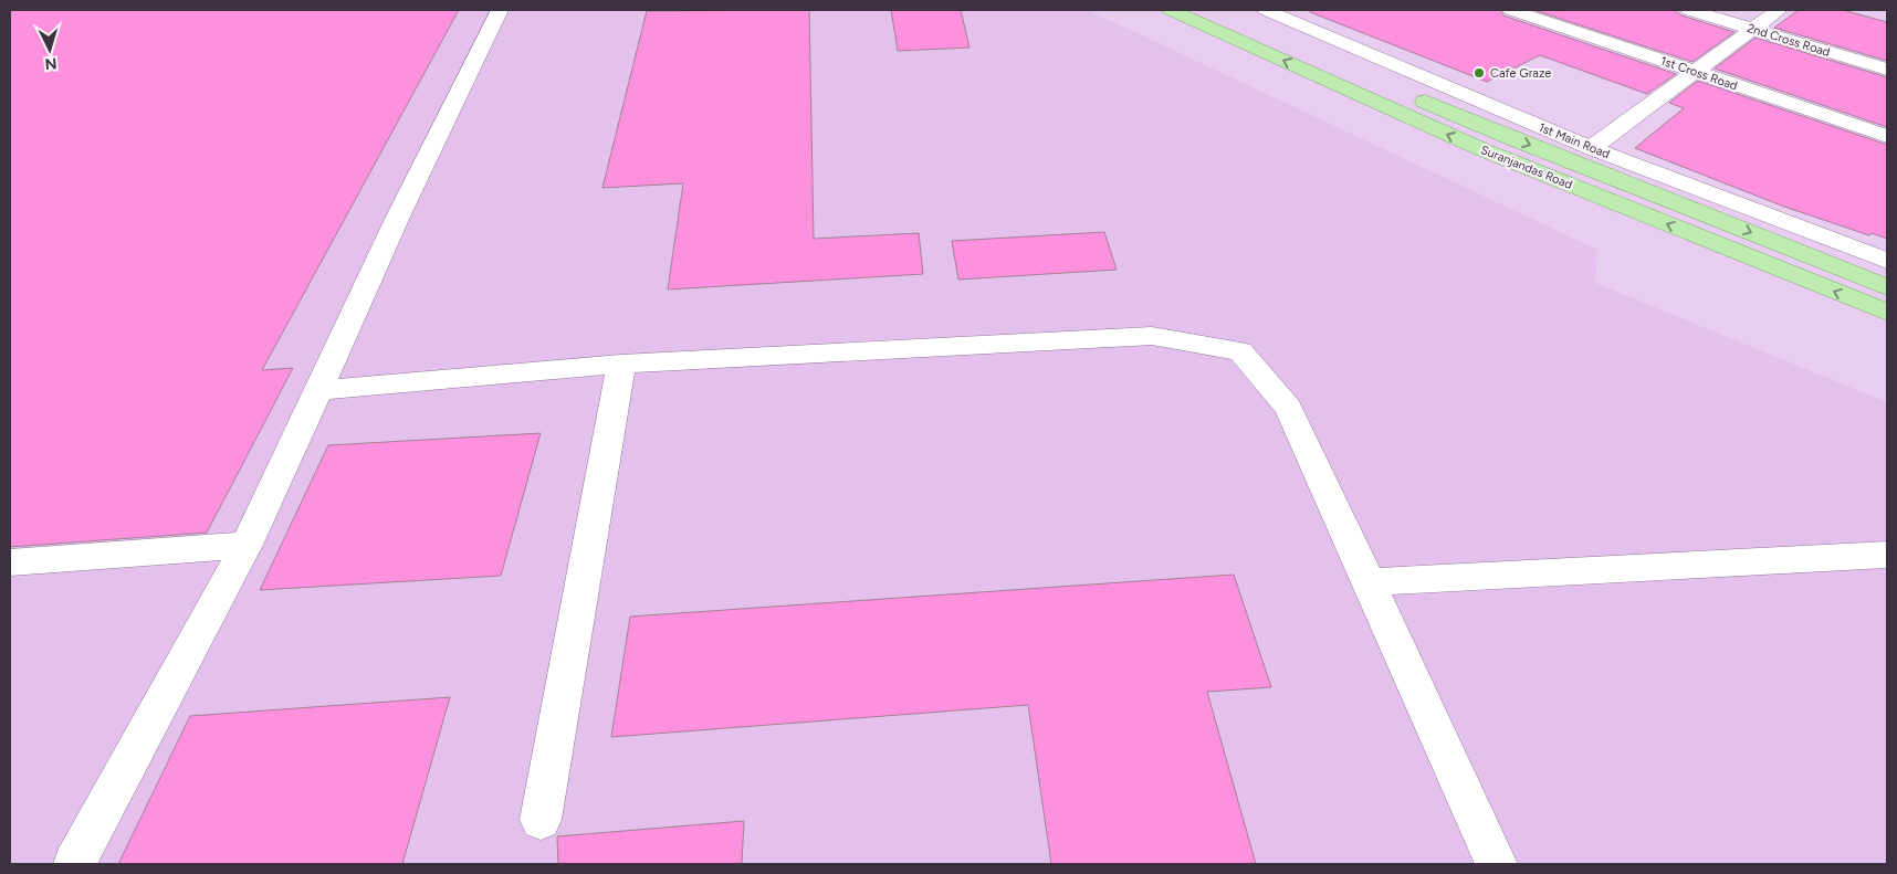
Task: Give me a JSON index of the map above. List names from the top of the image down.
{
  "streets": {
    "main road": ["Suranjandas Road"],
    "street": ["2nd Cross Road", "1st Cross Road", "1st Main Road"]
  },
  "places": ["Cafe Graze"],
  "north": "bottom"
}
